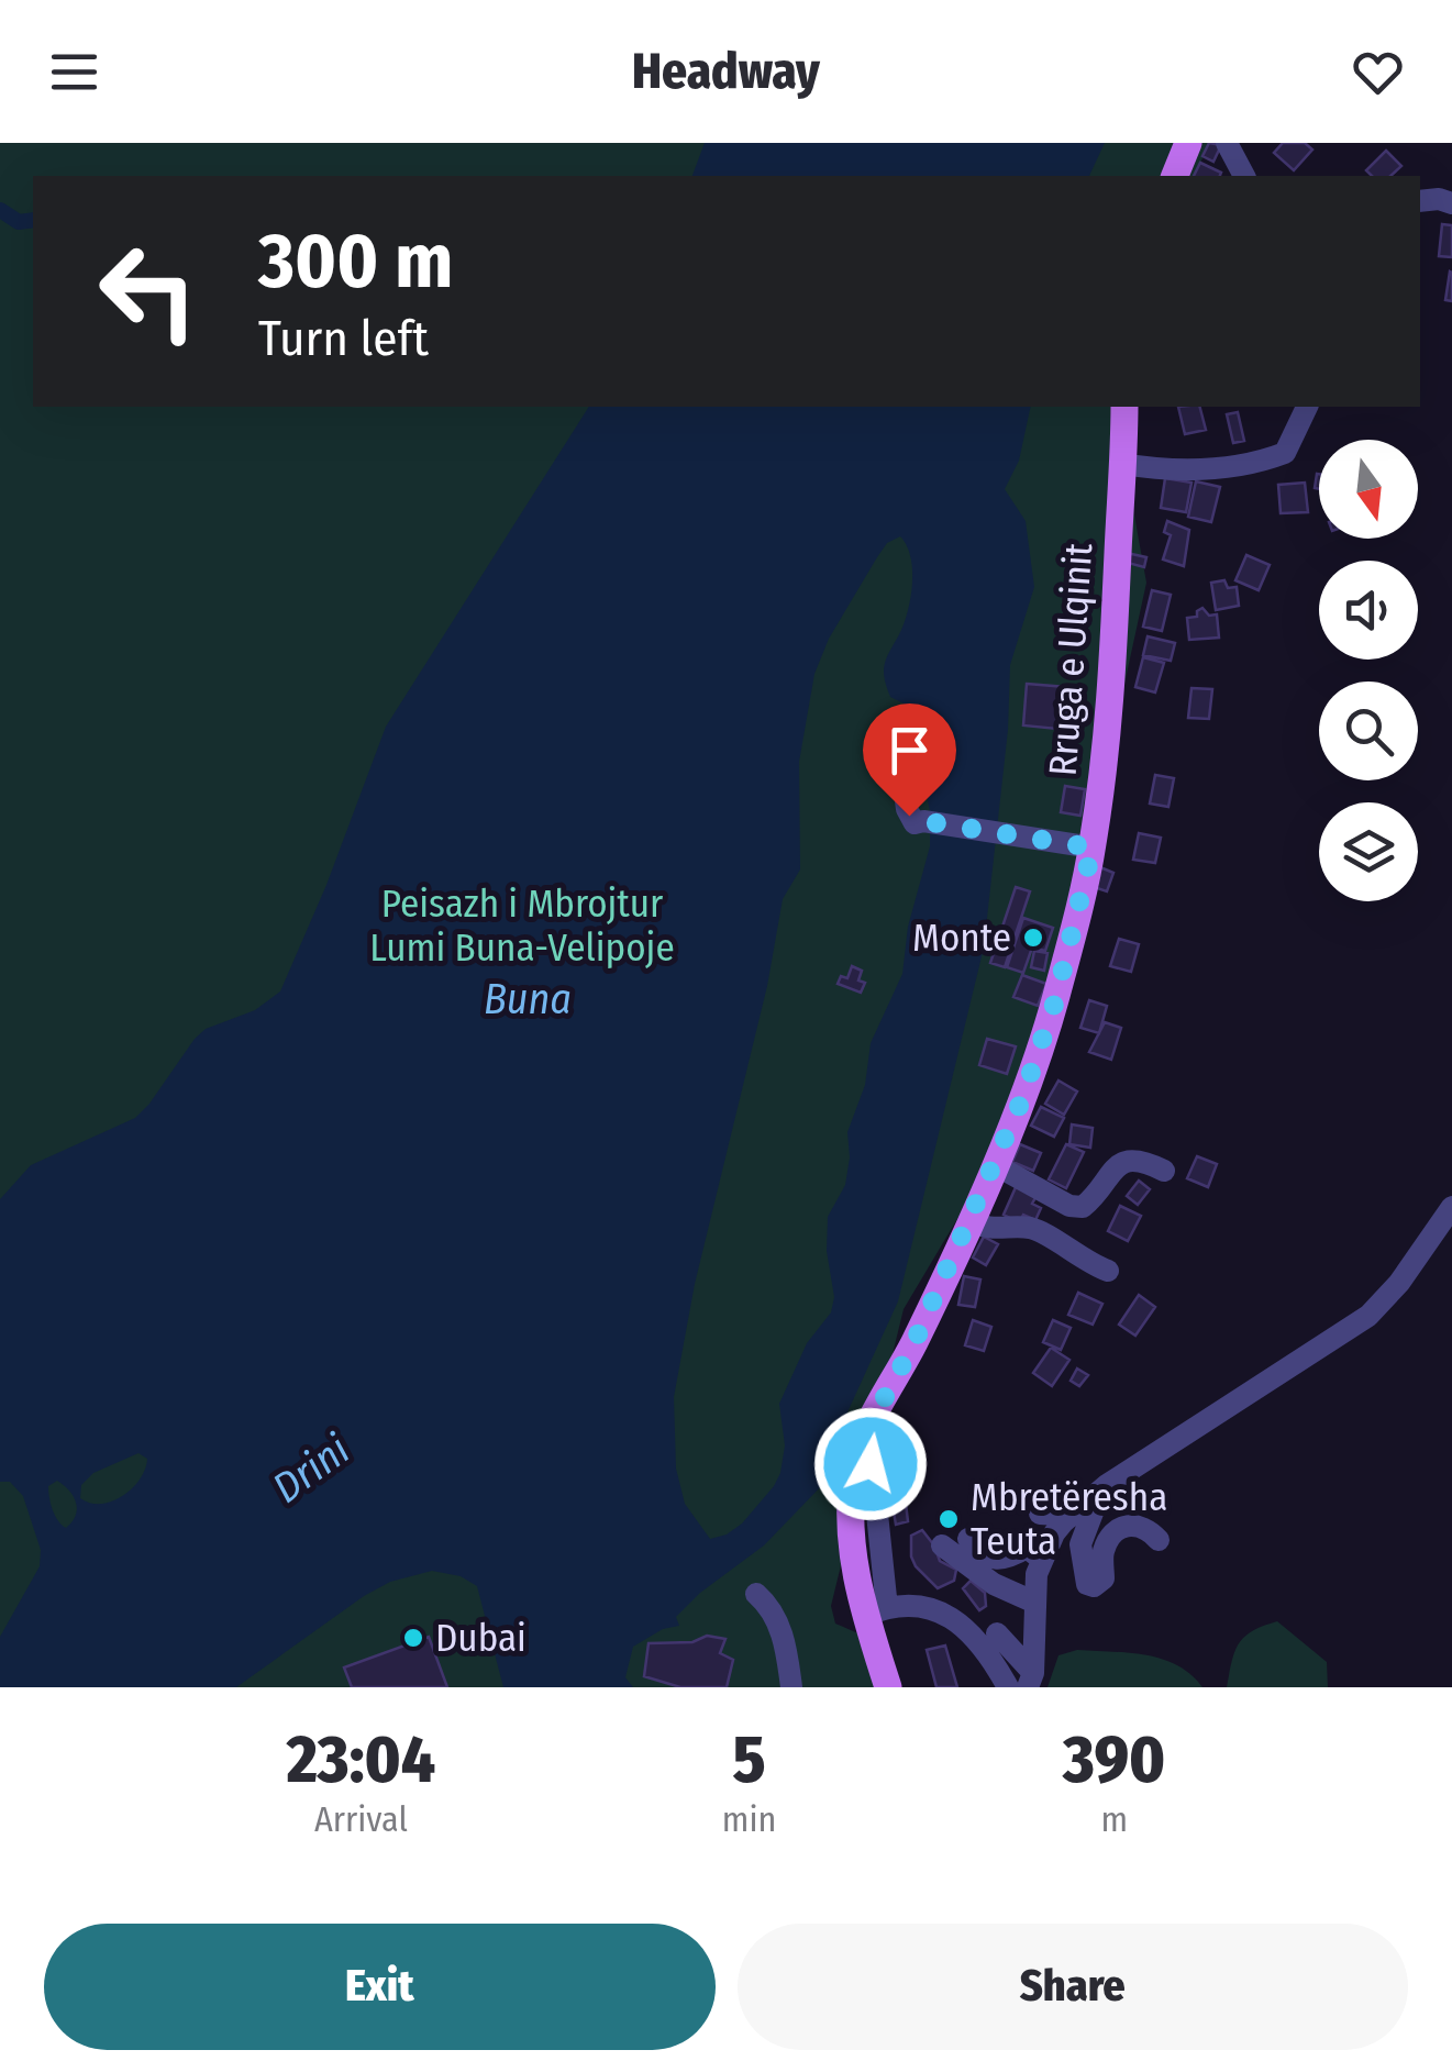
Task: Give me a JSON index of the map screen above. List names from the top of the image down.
{
  "streets": {
    "main road": ["Rruga e Ulqinit"]
  },
  "water": ["Buna", "Drini"],
  "parks": ["Peisazh i Mbrojtur Lumi Buna-Velipoje"],
  "places": ["Monte", "Mbretëresha Teuta", "Dubai"],
  "north": "bottom",
  "page": {
    "header": "Headway",
    "turn": ["300 m", "Turn left"],
    "eta": [
      "23:04",
      "Arrival",
      "5",
      "min",
      "390",
      "m"
    ],
    "buttons": ["Exit", "Share"]
  }
}
